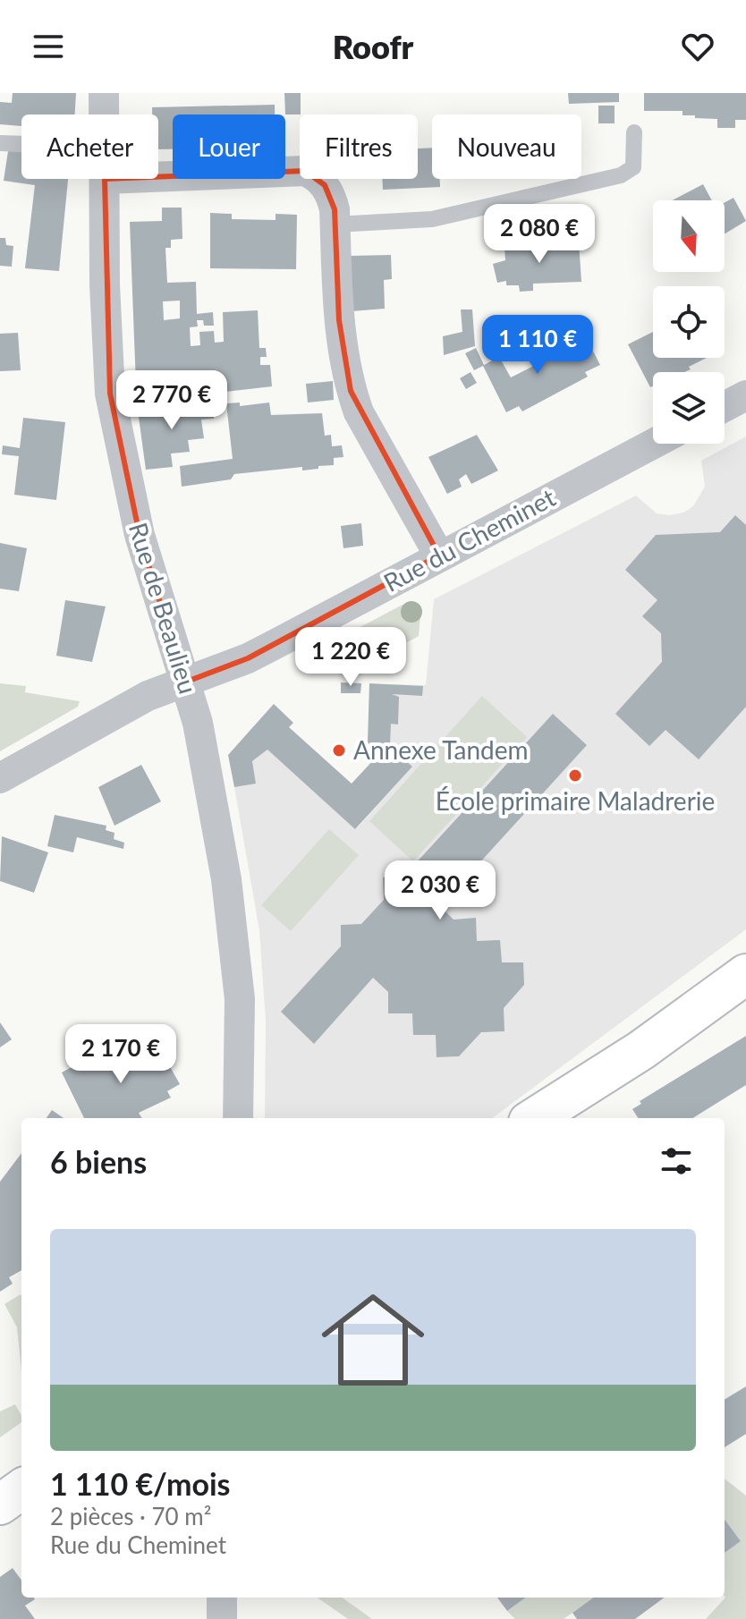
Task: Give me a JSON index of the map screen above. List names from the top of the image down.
{
  "streets": {
    "street": ["Rue du Cheminet", "Rue de Beaulieu"]
  },
  "crossings": [
    ["Rue du Cheminet", "Rue de Beaulieu"]
  ],
  "places": ["Annexe Tandem", "École primaire Maladrerie"],
  "north": "bottom",
  "page": {
    "header": "Roofr",
    "chip": [
      "Acheter",
      "Louer",
      "Filtres",
      "Nouveau"
    ],
    "price": [
      "2 080 €",
      "1 110 €",
      "2 770 €",
      "1 220 €",
      "2 030 €",
      "2 170 €"
    ],
    "heading": "6 biens",
    "list": [
      {
        "name": "1 110 €/mois",
        "note": "2 pièces · 70 m² · Rue du Cheminet"
      }
    ]
  }
}
